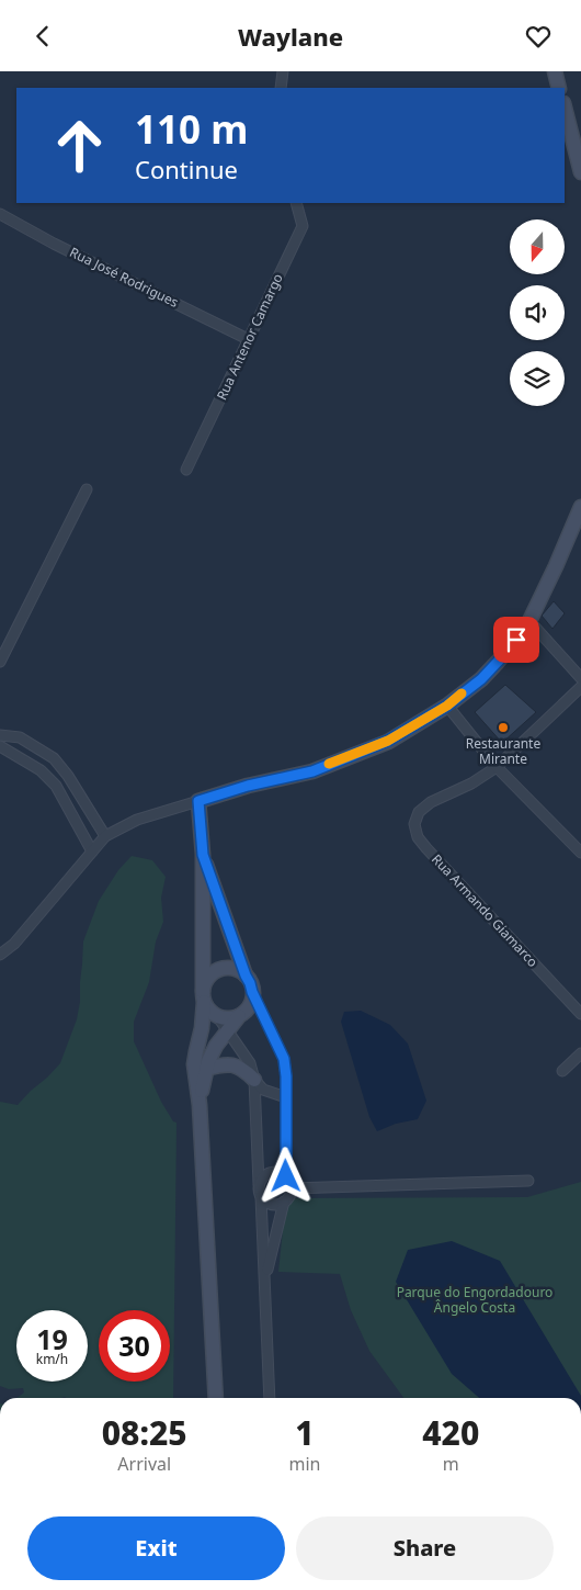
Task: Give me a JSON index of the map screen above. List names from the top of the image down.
{
  "streets": {
    "street": ["Rua José Rodrigues", "Rua Antenor Camargo", "Rua Armando Giamarco"]
  },
  "crossings": [
    ["Rua José Rodrigues", "Rua Antenor Camargo"]
  ],
  "parks": ["Parque do Engordadouro Ângelo Costa"],
  "places": ["Restaurante Mirante"],
  "north": "bottom",
  "page": {
    "header": "Waylane",
    "turn": ["110 m", "Continue"],
    "speed": "19 km/h",
    "limit": "30",
    "eta": [
      "08:25",
      "Arrival",
      "1",
      "min",
      "420",
      "m"
    ],
    "buttons": ["Exit", "Share"]
  }
}
